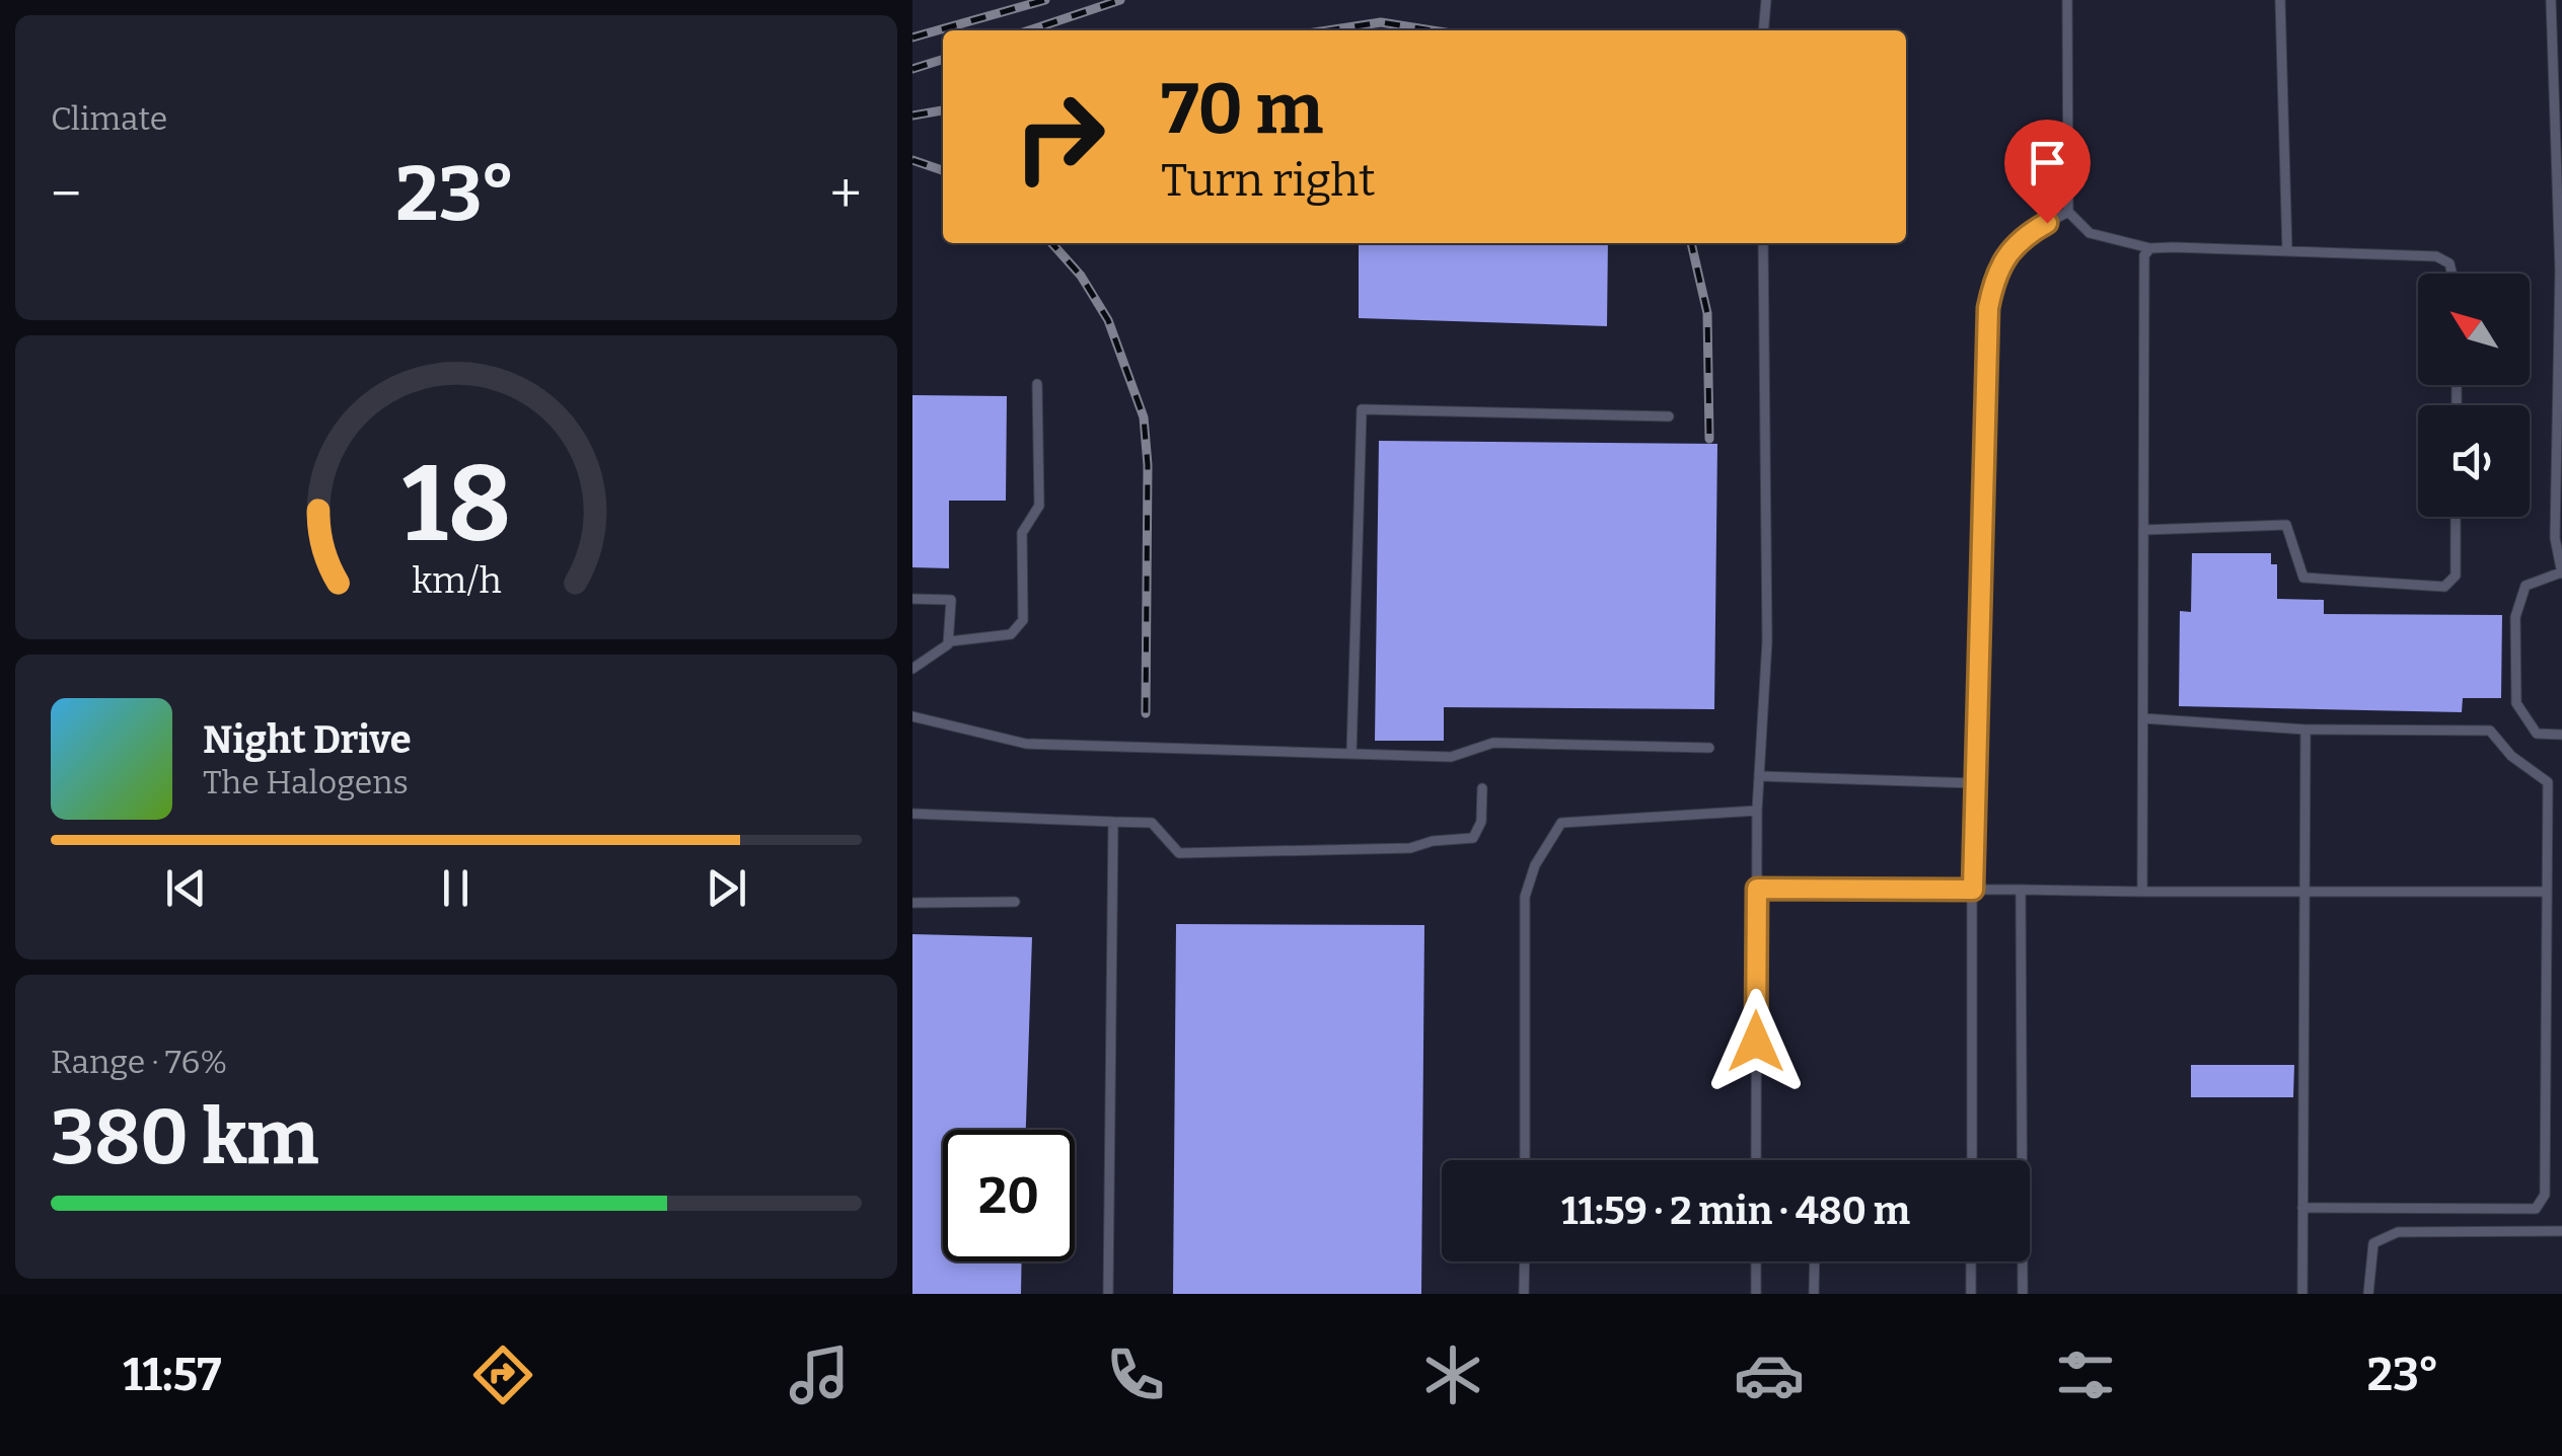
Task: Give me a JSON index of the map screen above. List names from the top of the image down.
{
  "north": "top left",
  "page": {
    "tile": [
      "Climate",
      ["Range · 76%", "380 km"]
    ],
    "turn": ["70 m", "Turn right"],
    "heat": ["−", "23°", "+"],
    "song": ["Night Drive", "The Halogens"],
    "limit": "20",
    "trip": "11:59 · 2 min · 480 m",
    "tabs": ["11:57", "23°"],
    "gauge": ["18", "km/h"]
  }
}
